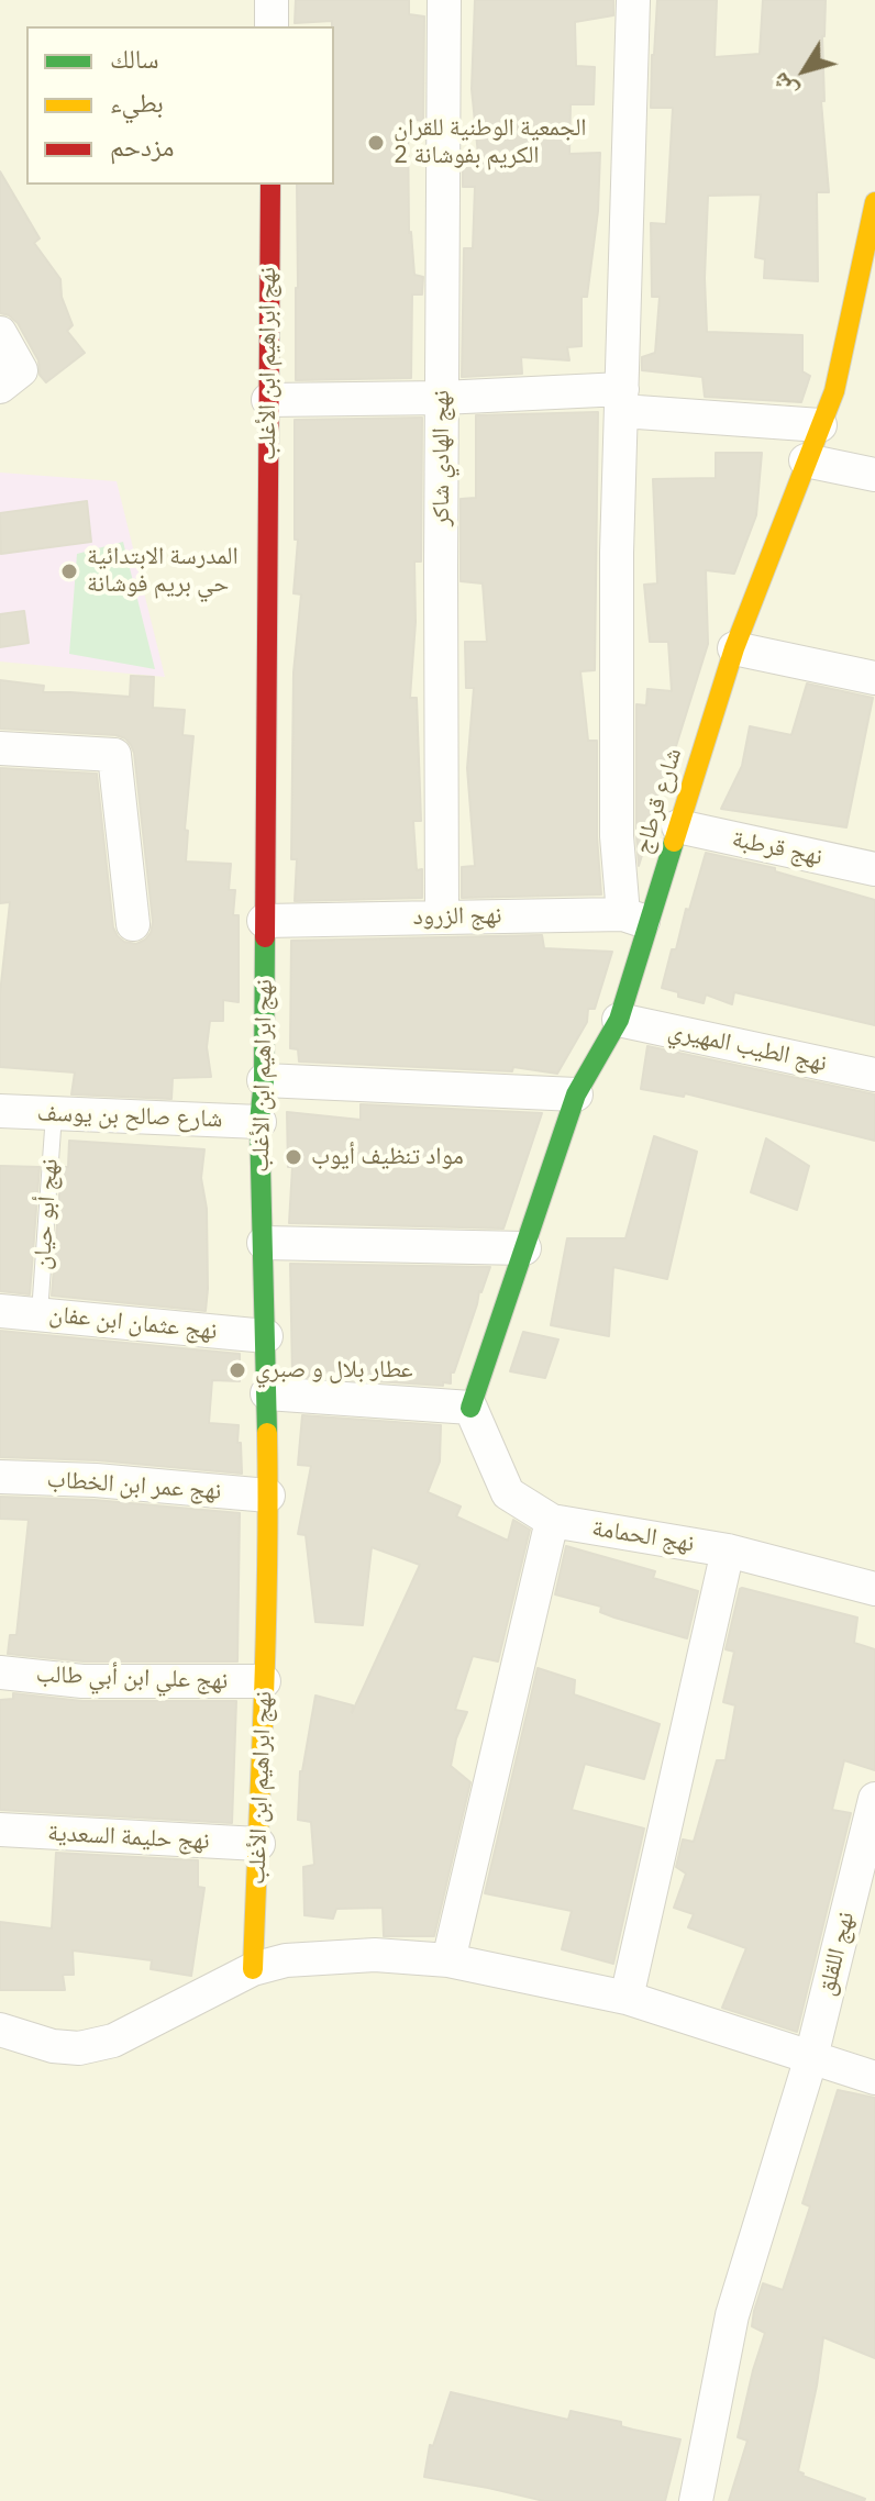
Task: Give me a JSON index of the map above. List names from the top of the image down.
{
  "streets": {
    "street": [
      "نهج ابراهيم ابن الأغلب",
      "نهج الهادي شاكر",
      "شارع قرطاج",
      "نهج قرطبة",
      "نهج الزرود",
      "نهج الطيب المهيري",
      "شارع صالح بن يوسف",
      "نهج عثمان ابن عفان",
      "نهج عمر ابن الخطاب",
      "نهج الحمامة",
      "نهج علي ابن أبي طالب",
      "نهج حليمة السعدية",
      "نهج اللقلق"
    ],
    "lane": ["نهج أبو حيان"]
  },
  "crossings": [
    ["نهج ابراهيم ابن الأغلب", "نهج الزرود"],
    ["نهج ابراهيم ابن الأغلب", "شارع صالح بن يوسف"],
    ["نهج ابراهيم ابن الأغلب", "نهج عثمان ابن عفان"],
    ["نهج ابراهيم ابن الأغلب", "نهج عمر ابن الخطاب"],
    ["نهج ابراهيم ابن الأغلب", "نهج علي ابن أبي طالب"],
    ["نهج ابراهيم ابن الأغلب", "نهج حليمة السعدية"],
    ["نهج الهادي شاكر", "نهج الزرود"],
    ["شارع قرطاج", "نهج قرطبة"],
    ["شارع قرطاج", "نهج الزرود"],
    ["شارع قرطاج", "نهج الطيب المهيري"],
    ["شارع قرطاج", "نهج الحمامة"],
    ["شارع صالح بن يوسف", "نهج أبو حيان"],
    ["نهج أبو حيان", "نهج عثمان ابن عفان"]
  ],
  "places": [
    "الجمعية الوطنية للقران الكريم بفوشانة 2",
    "المدرسة الابتدائية حي بريم فوشانة",
    "مواد تنظيف أيوب",
    "عطار بلال و صبري"
  ],
  "legend": ["سالك", "بطيء", "مزدحم"],
  "north": "bottom left"
}
